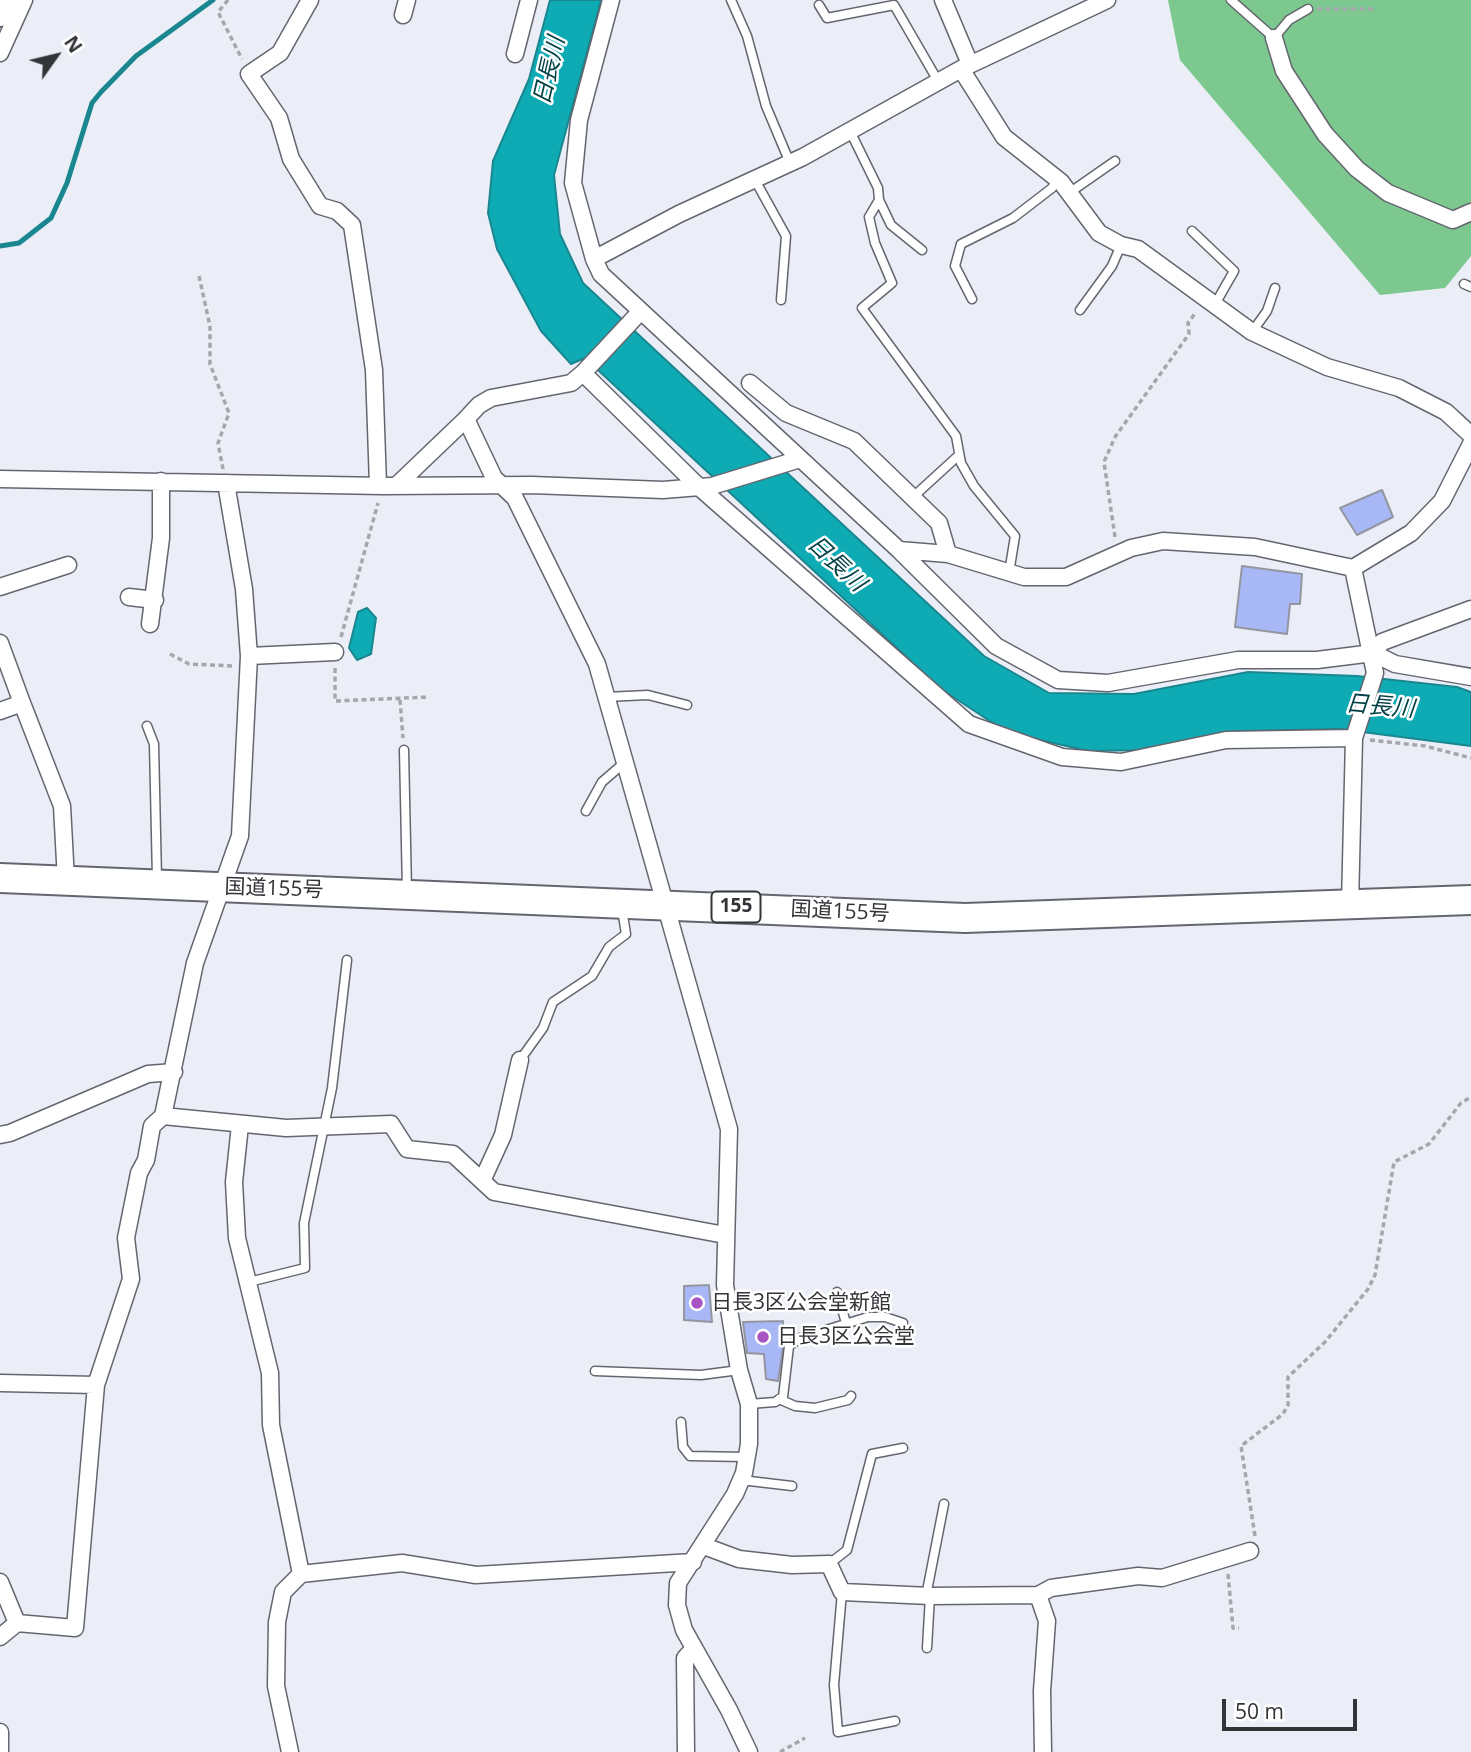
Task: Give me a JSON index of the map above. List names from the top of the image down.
{
  "streets": {
    "highway": ["国道155号", "155"]
  },
  "water": ["日長川"],
  "places": ["日長3区公会堂新館", "日長3区公会堂"],
  "scale_bar": "50 m",
  "north": "top right"
}
